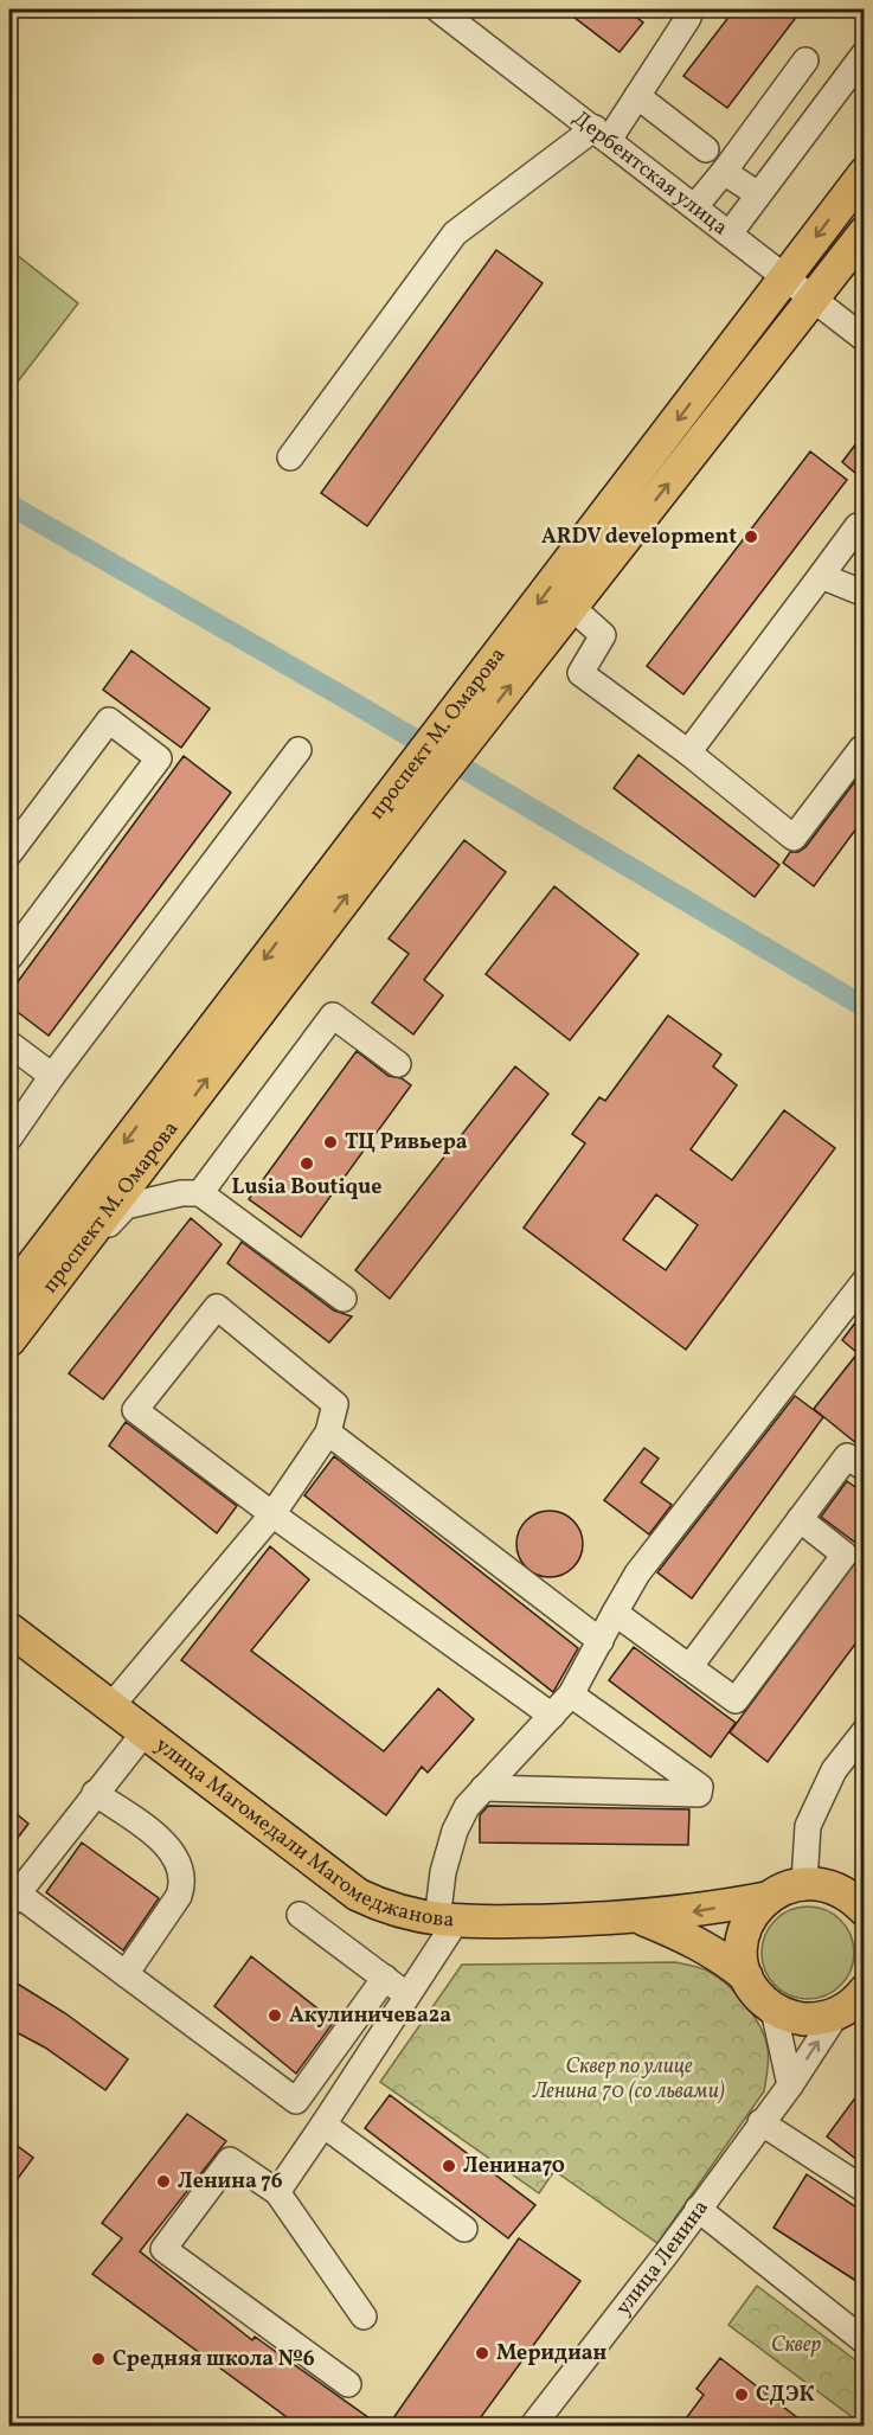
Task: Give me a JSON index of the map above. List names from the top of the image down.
{
  "streets": {
    "main road": ["проспект М. Омарова", "улица Магомедали Магомеджанова"],
    "street": ["Дербентская улица", "улица Ленина"]
  },
  "crossings": [
    ["Дербентская улица", "проспект М. Омарова"]
  ],
  "parks": ["Сквер по улице Ленина 70 (со львами)", "Сквер"],
  "places": [
    "ARDV development",
    "ТЦ Ривьера",
    "Lusia Boutique",
    "Акулиничева2а",
    "Ленина70",
    "Ленина 76",
    "Меридиан",
    "Средняя школа №6",
    "СДЭК"
  ]
}
